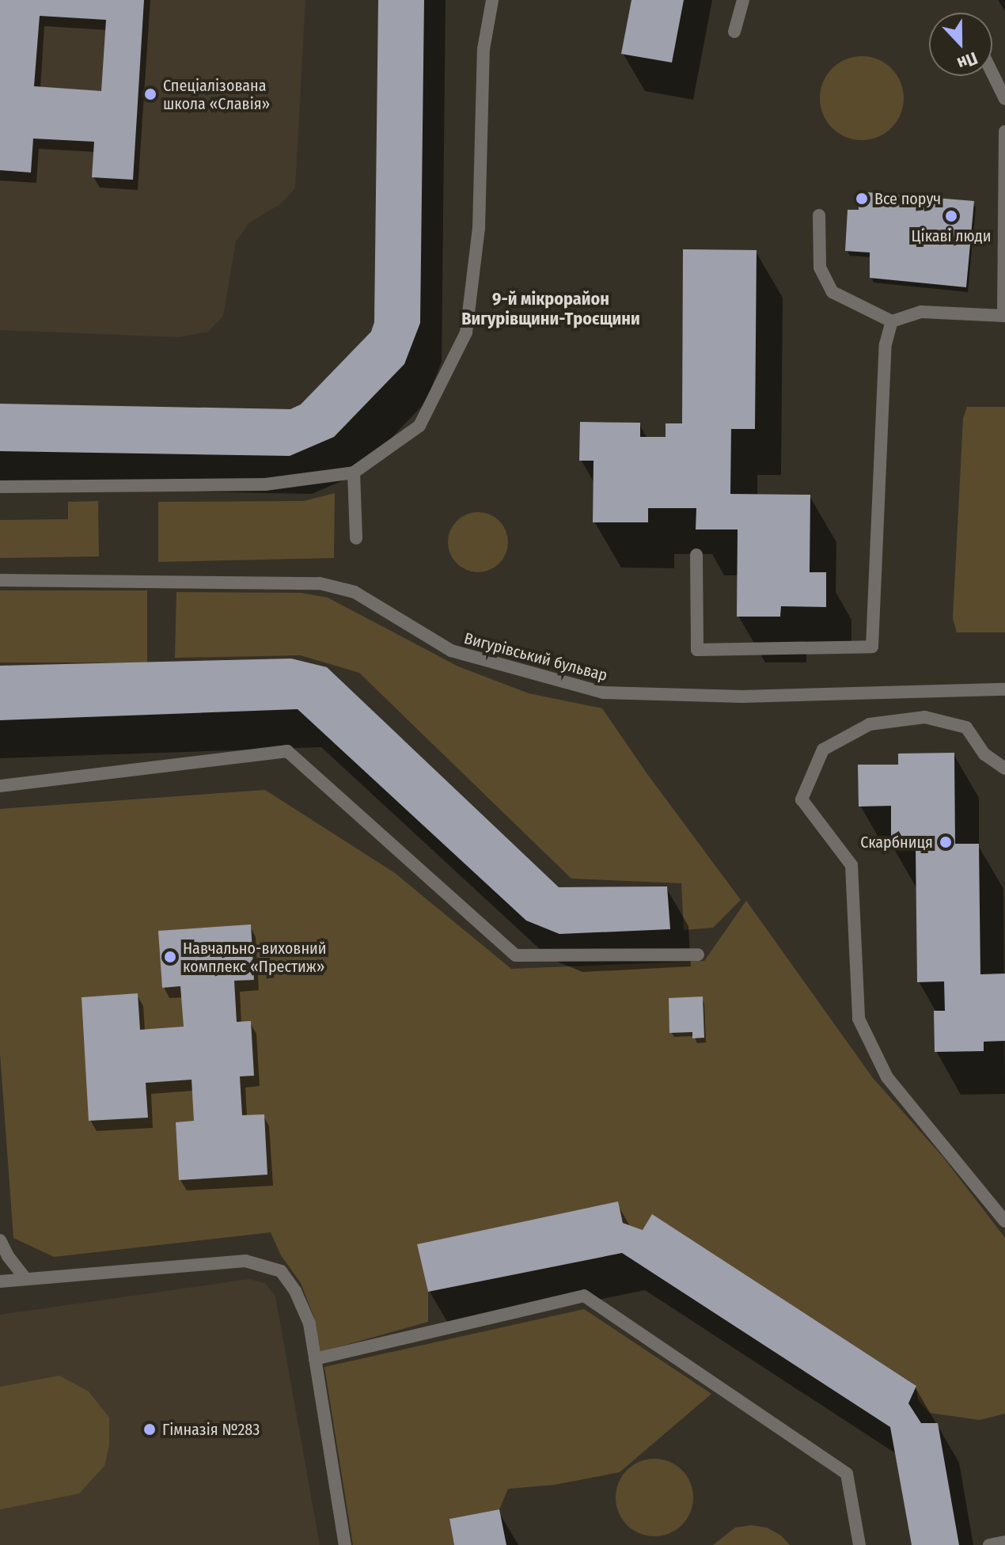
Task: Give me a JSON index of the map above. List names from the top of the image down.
{
  "streets": {
    "street": ["Вигурівський бульвар"]
  },
  "districts": ["9-й мікрорайон Вигурівщини-Троєщини"],
  "places": [
    "Спеціалізована школа «Славія»",
    "Все поруч",
    "Цікаві люди",
    "Скарбниця",
    "Навчально-виховний комплекс «Престиж»",
    "Гімназія №283"
  ],
  "north": "bottom"
}
